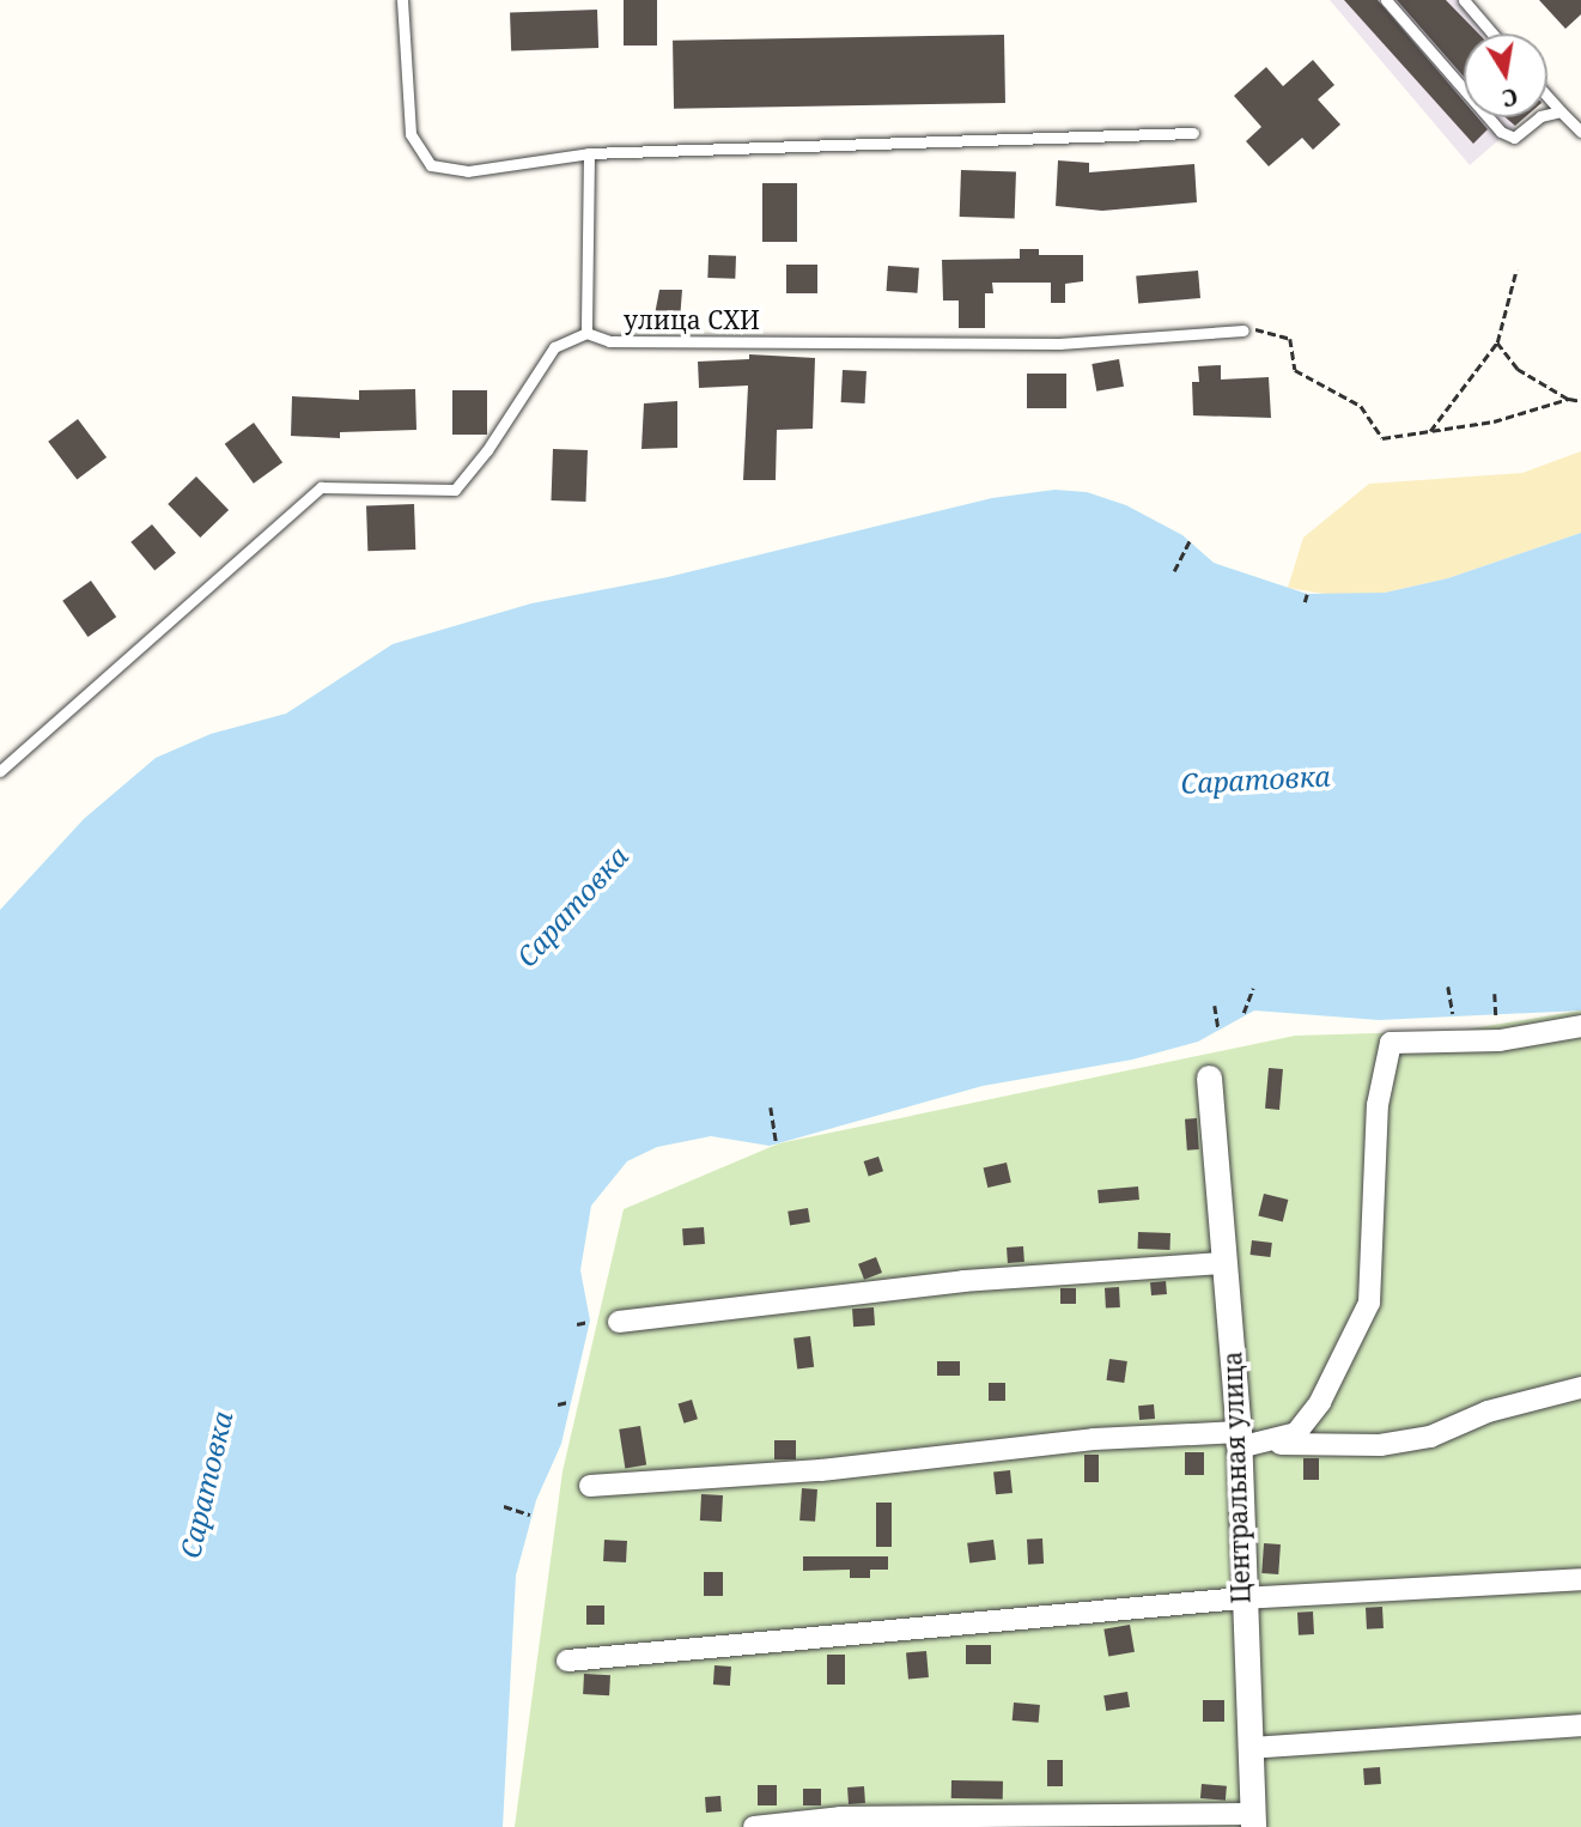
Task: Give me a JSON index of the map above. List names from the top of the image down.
{
  "streets": {
    "street": ["Центральная улица"],
    "lane": ["улица СХИ"]
  },
  "water": ["Саратовка"],
  "north": "bottom"
}
